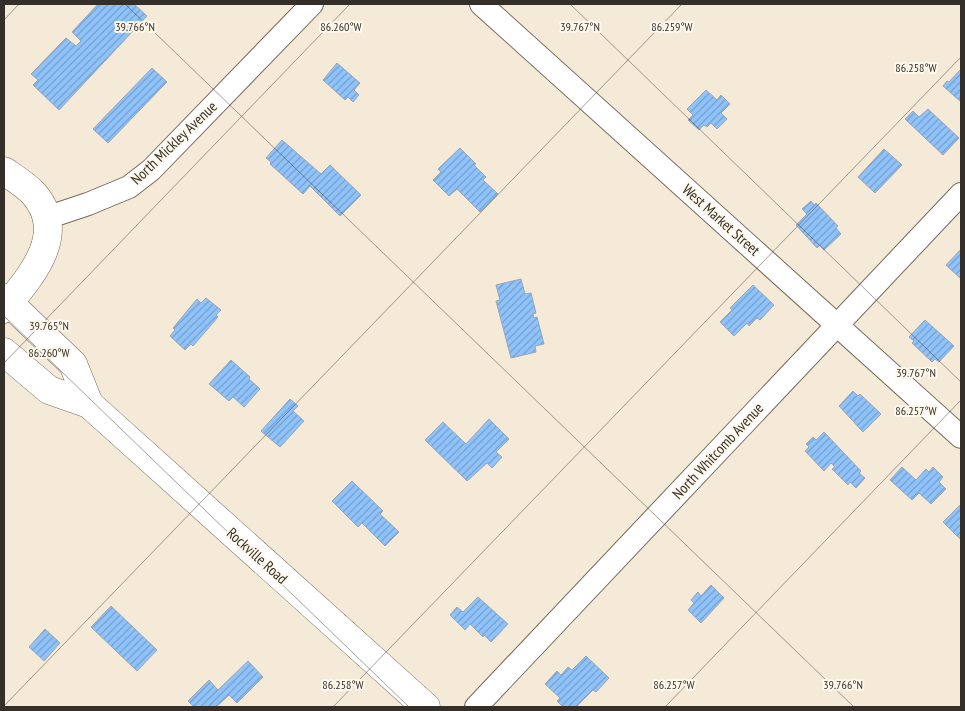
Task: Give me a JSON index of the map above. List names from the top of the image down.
{
  "streets": {
    "main road": ["Rockville Road"],
    "street": ["North Mickley Avenue", "West Market Street", "North Whitcomb Avenue"]
  },
  "crossings": [
    ["West Market Street", "North Whitcomb Avenue"]
  ],
  "coordinates": [
    "39.766°N",
    "39.767°N",
    "86.260°W",
    "86.259°W",
    "86.258°W",
    "39.765°N",
    "86.257°W"
  ]
}
